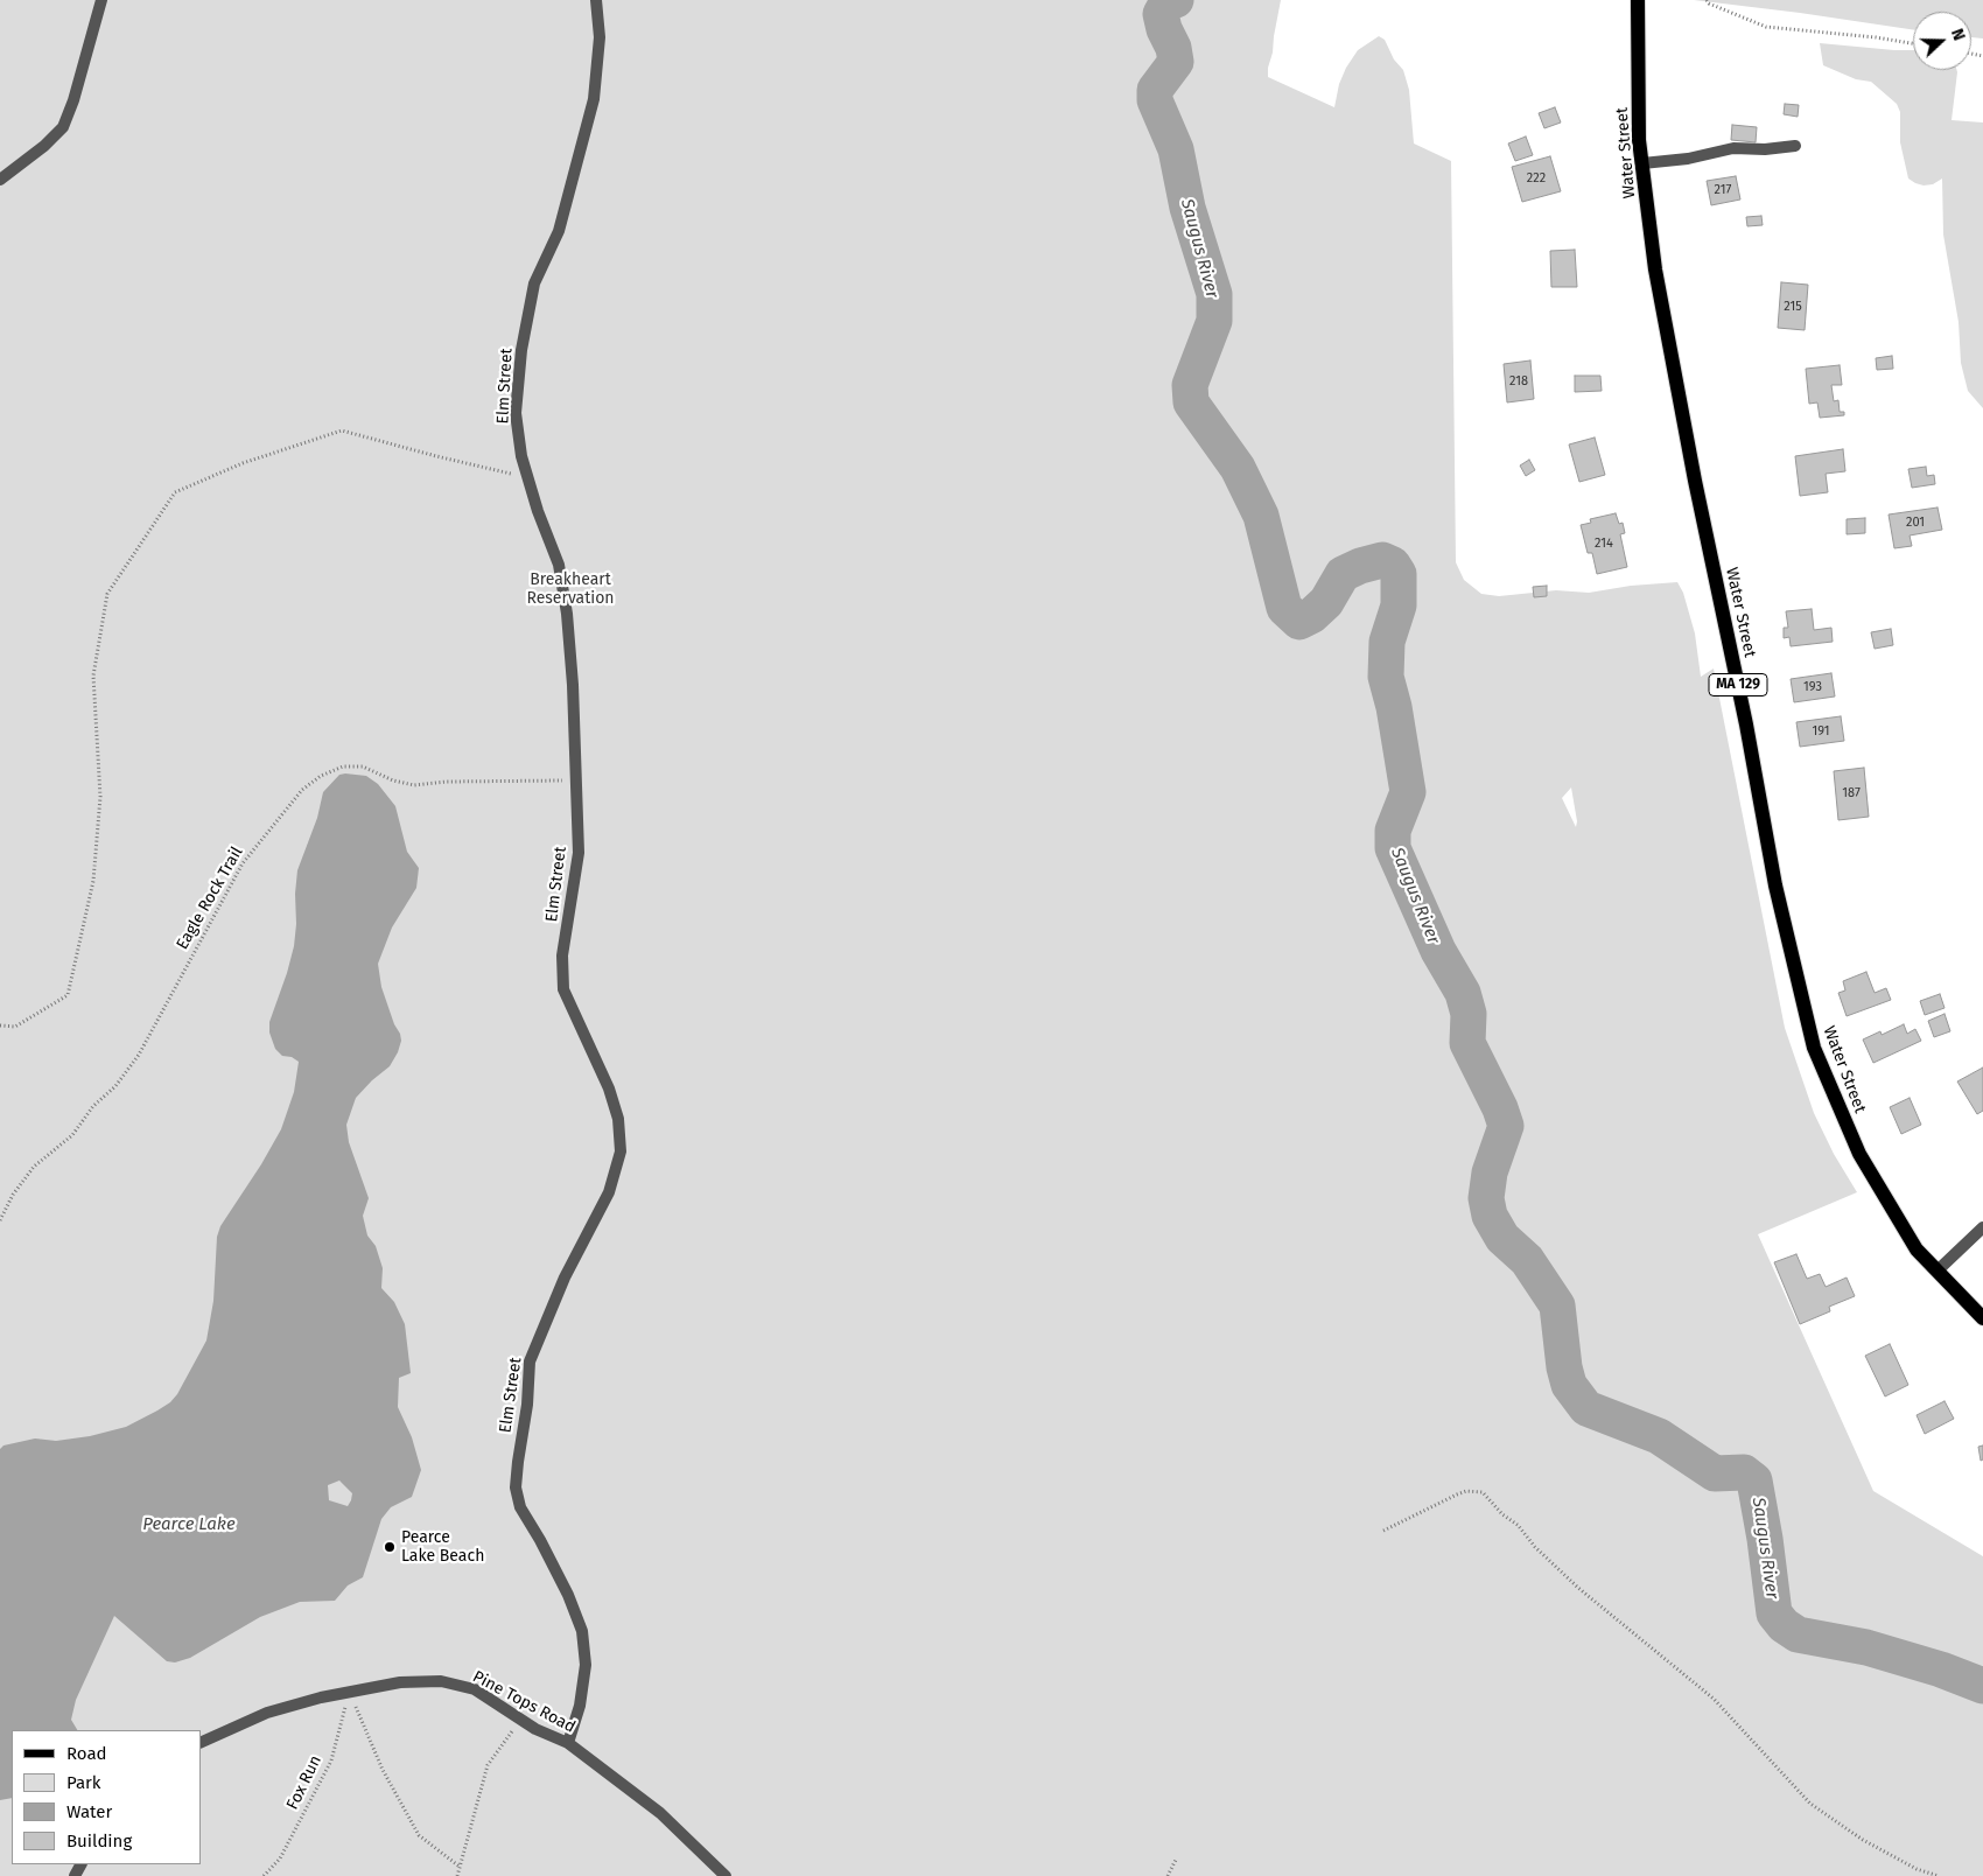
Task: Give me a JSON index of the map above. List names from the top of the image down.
{
  "streets": {
    "main road": ["Water Street", "MA 129"],
    "street": ["Elm Street", "Pine Tops Road"],
    "path": ["Eagle Rock Trail", "Fox Run"]
  },
  "crossings": [
    ["Elm Street", "Eagle Rock Trail"],
    ["Elm Street", "Pine Tops Road"],
    ["Pine Tops Road", "Fox Run"]
  ],
  "water": ["Saugus River", "Pearce Lake"],
  "parks": ["Breakheart Reservation"],
  "places": ["Pearce Lake Beach"],
  "house_numbers": [
    "222",
    "217",
    "215",
    "218",
    "201",
    "214",
    "193",
    "191",
    "187"
  ],
  "legend": [
    "Road",
    "Park",
    "Water",
    "Building"
  ],
  "north": "right"
}
